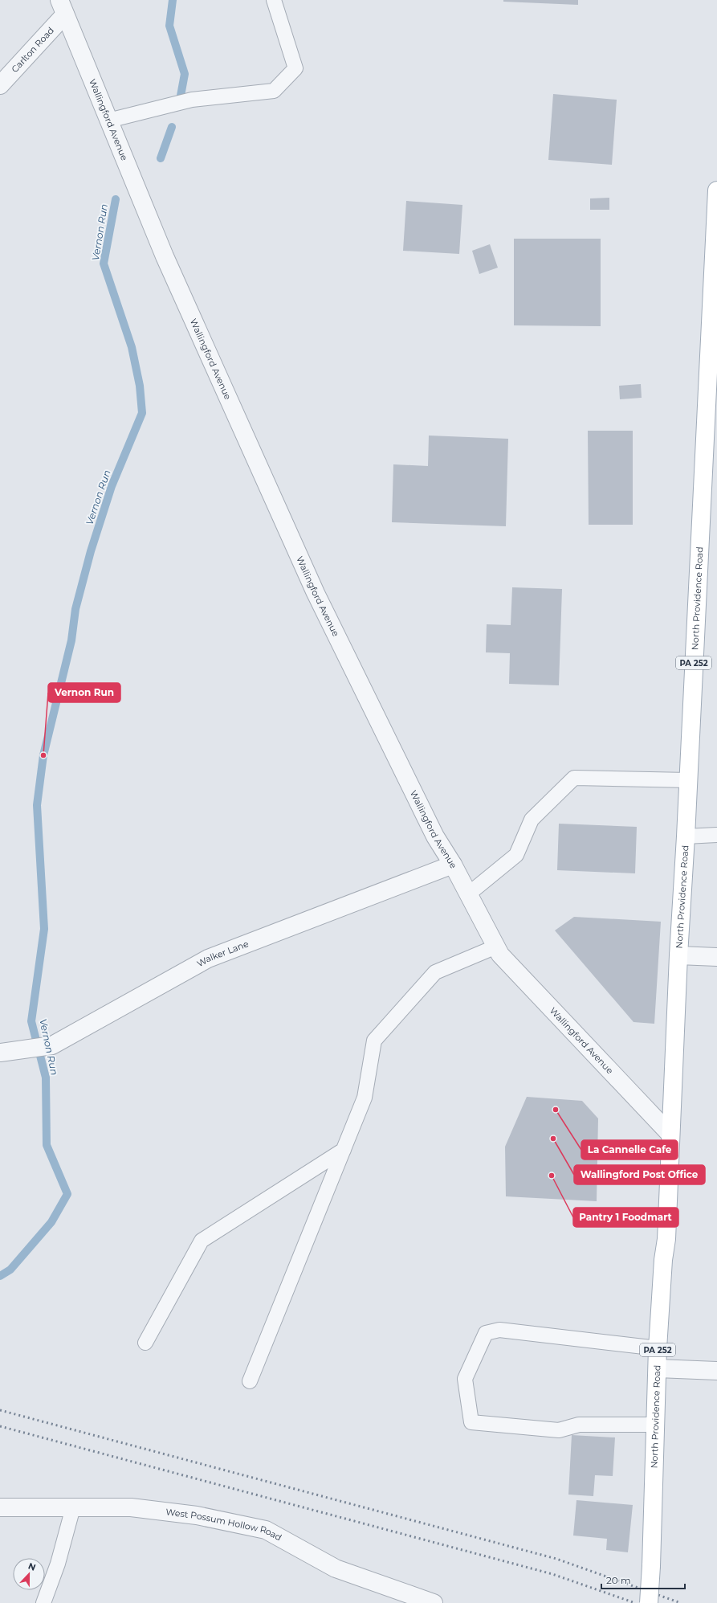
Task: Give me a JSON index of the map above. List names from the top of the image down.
{
  "streets": {
    "main road": ["North Providence Road", "PA 252"],
    "street": [
      "Carlton Road",
      "Wallingford Avenue",
      "Walker Lane",
      "West Possum Hollow Road"
    ]
  },
  "crossings": [
    ["Carlton Road", "Wallingford Avenue"],
    ["Wallingford Avenue", "North Providence Road"],
    ["Wallingford Avenue", "Walker Lane"]
  ],
  "water": ["Vernon Run"],
  "places": [
    "Vernon Run",
    "La Cannelle Cafe",
    "Wallingford Post Office",
    "Pantry 1 Foodmart"
  ],
  "scale_bar": "20 m",
  "north": "top"
}
